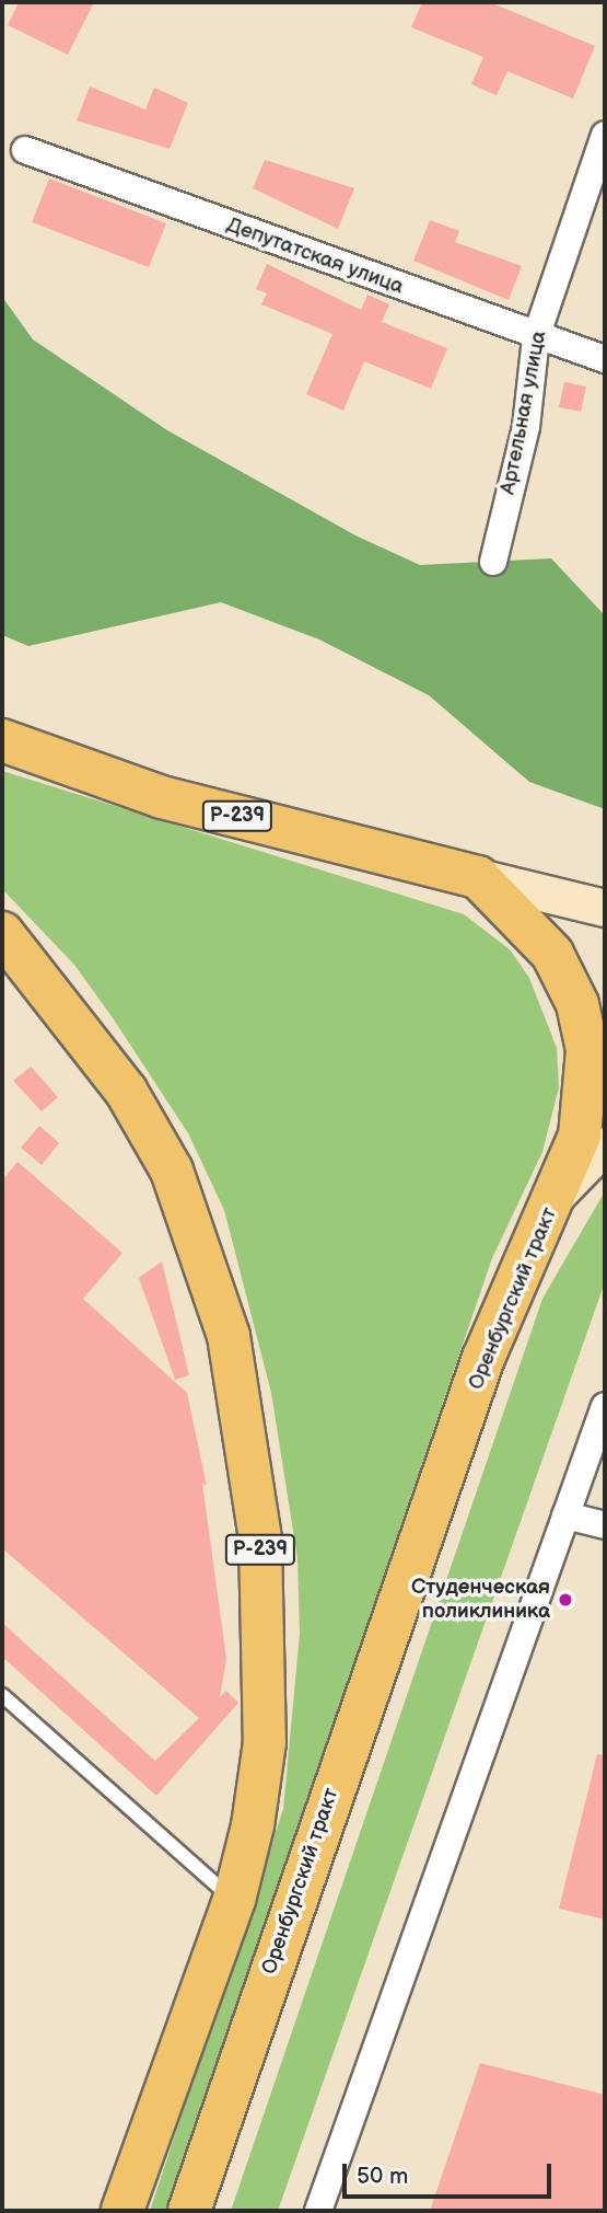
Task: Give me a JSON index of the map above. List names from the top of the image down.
{
  "streets": {
    "main road": ["Р-239", "Оренбургский тракт"],
    "street": ["Депутатская улица", "Артельная улица"]
  },
  "crossings": [
    ["Депутатская улица", "Артельная улица"],
    ["Р-239", "Оренбургский тракт"]
  ],
  "places": ["Студенческая поликлиника"],
  "scale_bar": "50 m"
}
